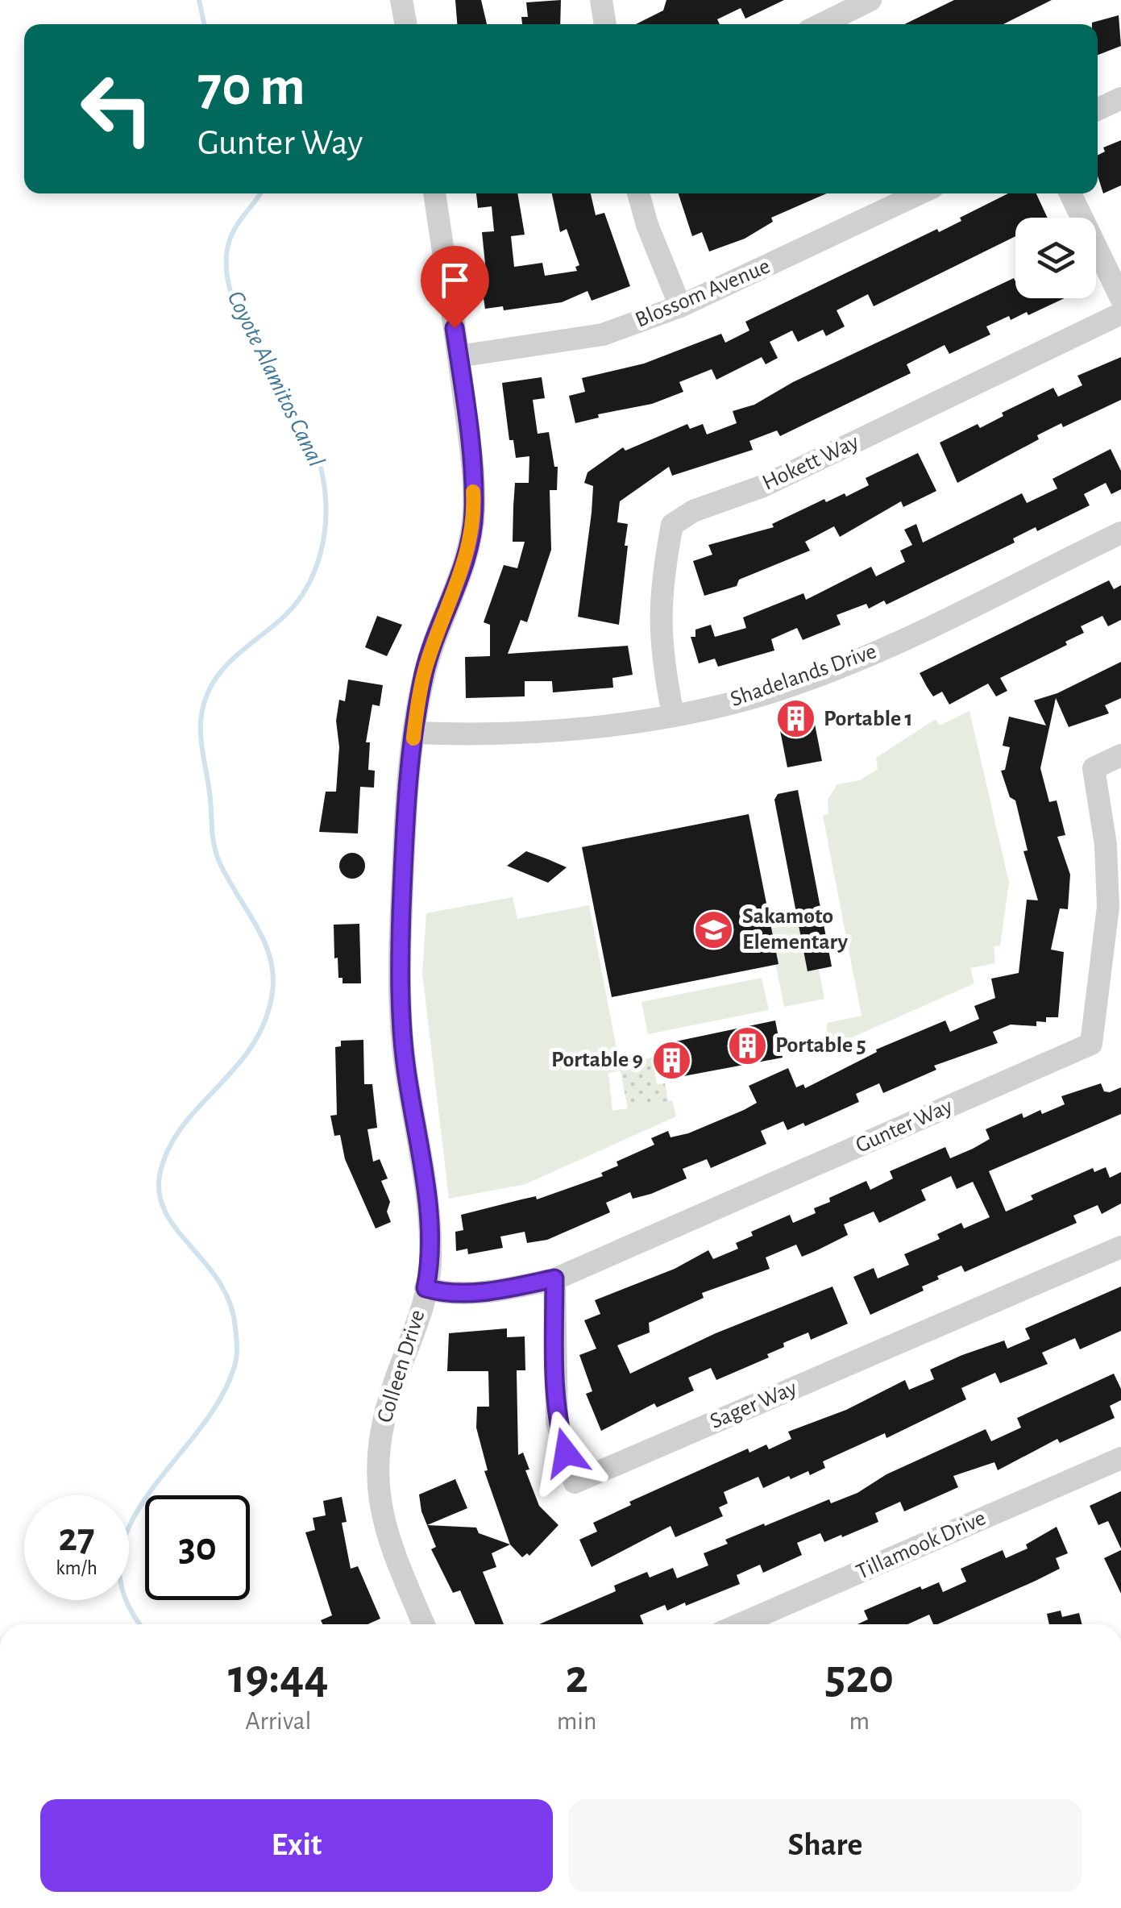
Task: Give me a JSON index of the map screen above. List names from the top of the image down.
{
  "streets": {
    "street": [
      "Blossom Avenue",
      "Hokett Way",
      "Shadelands Drive",
      "Gunter Way",
      "Colleen Drive",
      "Sager Way",
      "Tillamook Drive"
    ]
  },
  "crossings": [
    ["Blossom Avenue", "Colleen Drive"],
    ["Hokett Way", "Shadelands Drive"],
    ["Shadelands Drive", "Colleen Drive"],
    ["Gunter Way", "Colleen Drive"],
    ["Gunter Way", "Sager Way"]
  ],
  "water": ["Coyote Alamitos Canal"],
  "places": {
    "building": ["Portable 1", "Portable 5", "Portable 9"],
    "school or university": ["Sakamoto Elementary"]
  },
  "page": {
    "turn": ["70 m", "Gunter Way"],
    "speed": "27 km/h",
    "limit": "30",
    "eta": [
      "19:44",
      "Arrival",
      "2",
      "min",
      "520",
      "m"
    ],
    "buttons": ["Exit", "Share"]
  }
}
